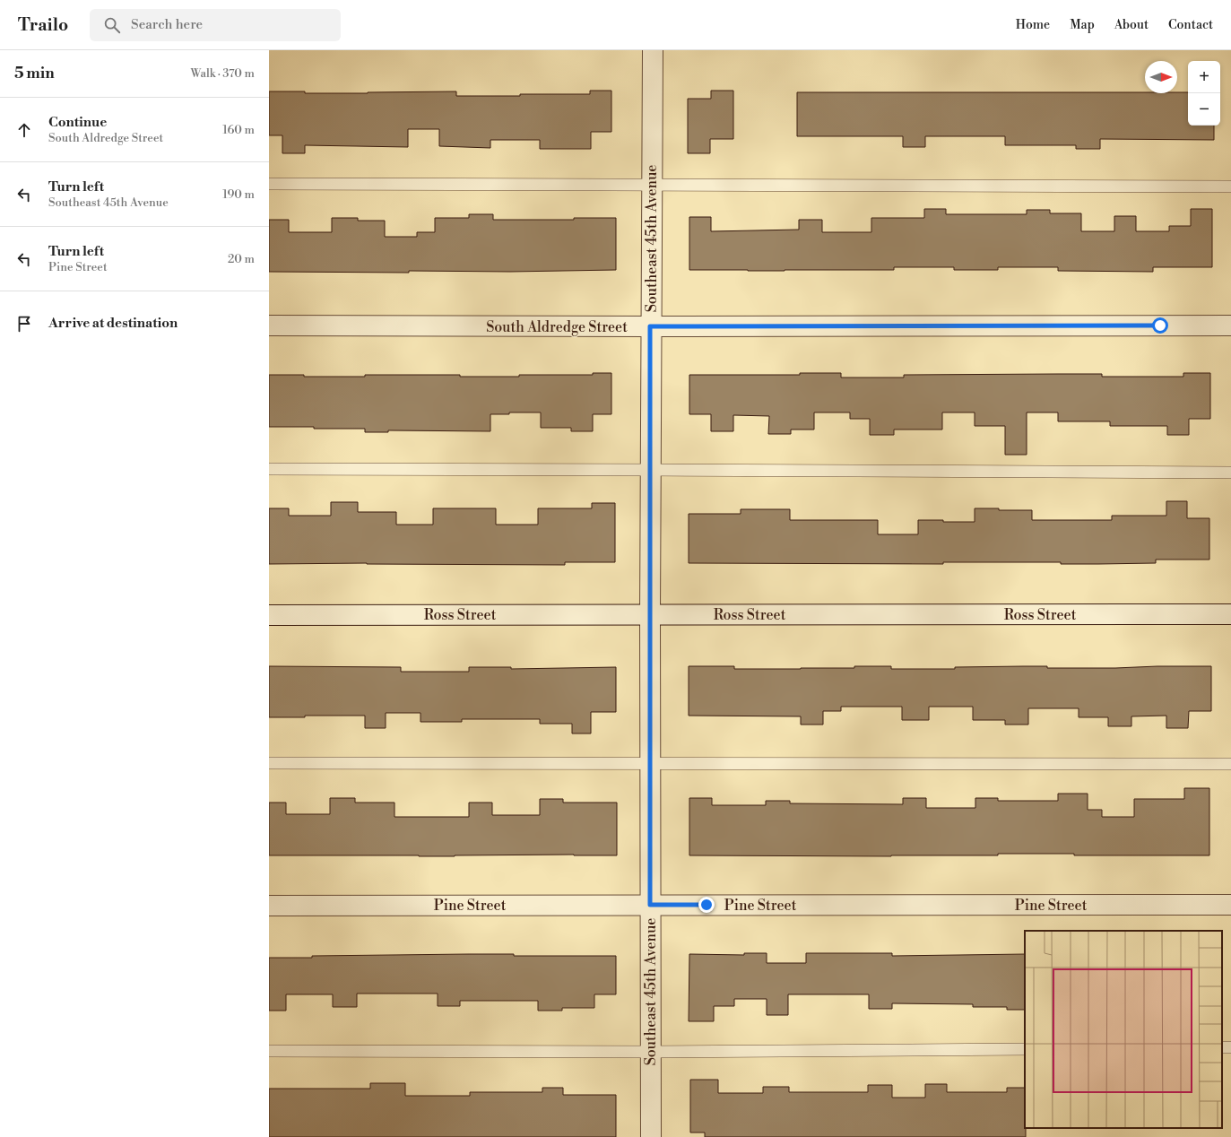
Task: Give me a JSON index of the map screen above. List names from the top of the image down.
{
  "streets": {
    "street": [
      "Southeast 45th Avenue",
      "South Aldredge Street",
      "Ross Street",
      "Pine Street"
    ]
  },
  "crossings": [
    ["Southeast 45th Avenue", "South Aldredge Street"],
    ["Southeast 45th Avenue", "Ross Street"],
    ["Southeast 45th Avenue", "Pine Street"]
  ],
  "north": "right",
  "page": {
    "header": "Trailo",
    "search": "Search here",
    "nav": [
      "Home",
      "Map",
      "About",
      "Contact"
    ],
    "heading": ["5 min", "Walk · 370 m"],
    "map_buttons": ["+", "−"],
    "list": [
      ["Continue", "South Aldredge Street", "160 m"],
      ["Turn left", "Southeast 45th Avenue", "190 m"],
      ["Turn left", "Pine Street", "20 m"],
      "Arrive at destination"
    ]
  }
}
